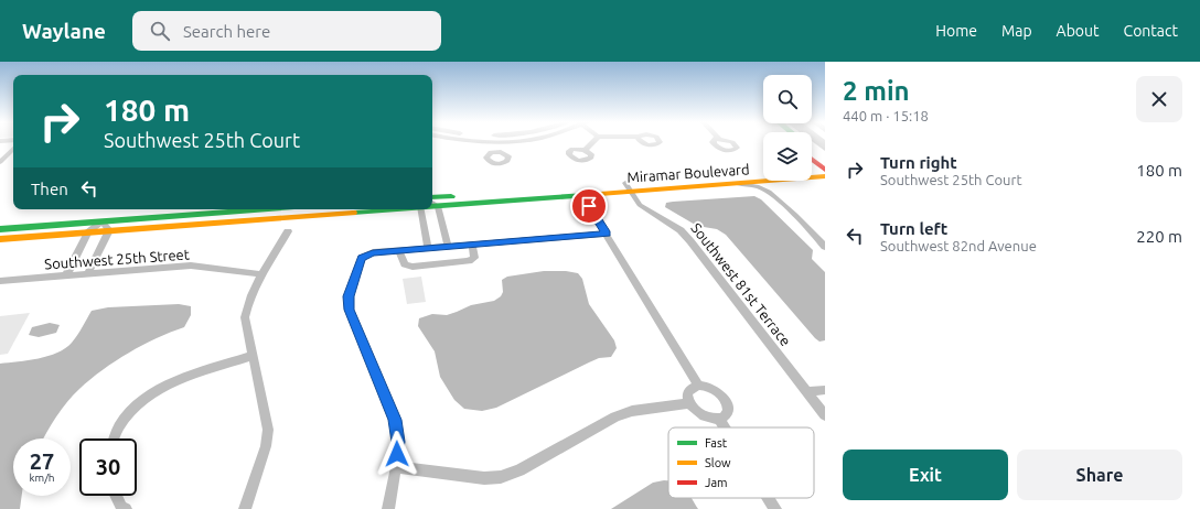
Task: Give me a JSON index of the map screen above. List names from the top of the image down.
{
  "streets": {
    "street": ["Miramar Boulevard", "Southwest 25th Street", "Southwest 81st Terrace"]
  },
  "crossings": [
    ["Miramar Boulevard", "Southwest 81st Terrace"]
  ],
  "legend": ["Fast", "Slow", "Jam"],
  "page": {
    "header": "Waylane",
    "search": "Search here",
    "nav": [
      "Home",
      "Map",
      "About",
      "Contact"
    ],
    "heading": ["2 min", "440 m · 15:18"],
    "turn": ["180 m", "Southwest 25th Court"],
    "list": [
      {
        "name": "Turn right",
        "note": "Southwest 25th Court",
        "value": "180 m"
      },
      {
        "name": "Turn left",
        "note": "Southwest 82nd Avenue",
        "value": "220 m"
      }
    ],
    "then": "Then",
    "speed": "27 km/h",
    "limit": "30",
    "buttons": ["Exit", "Share"]
  }
}
